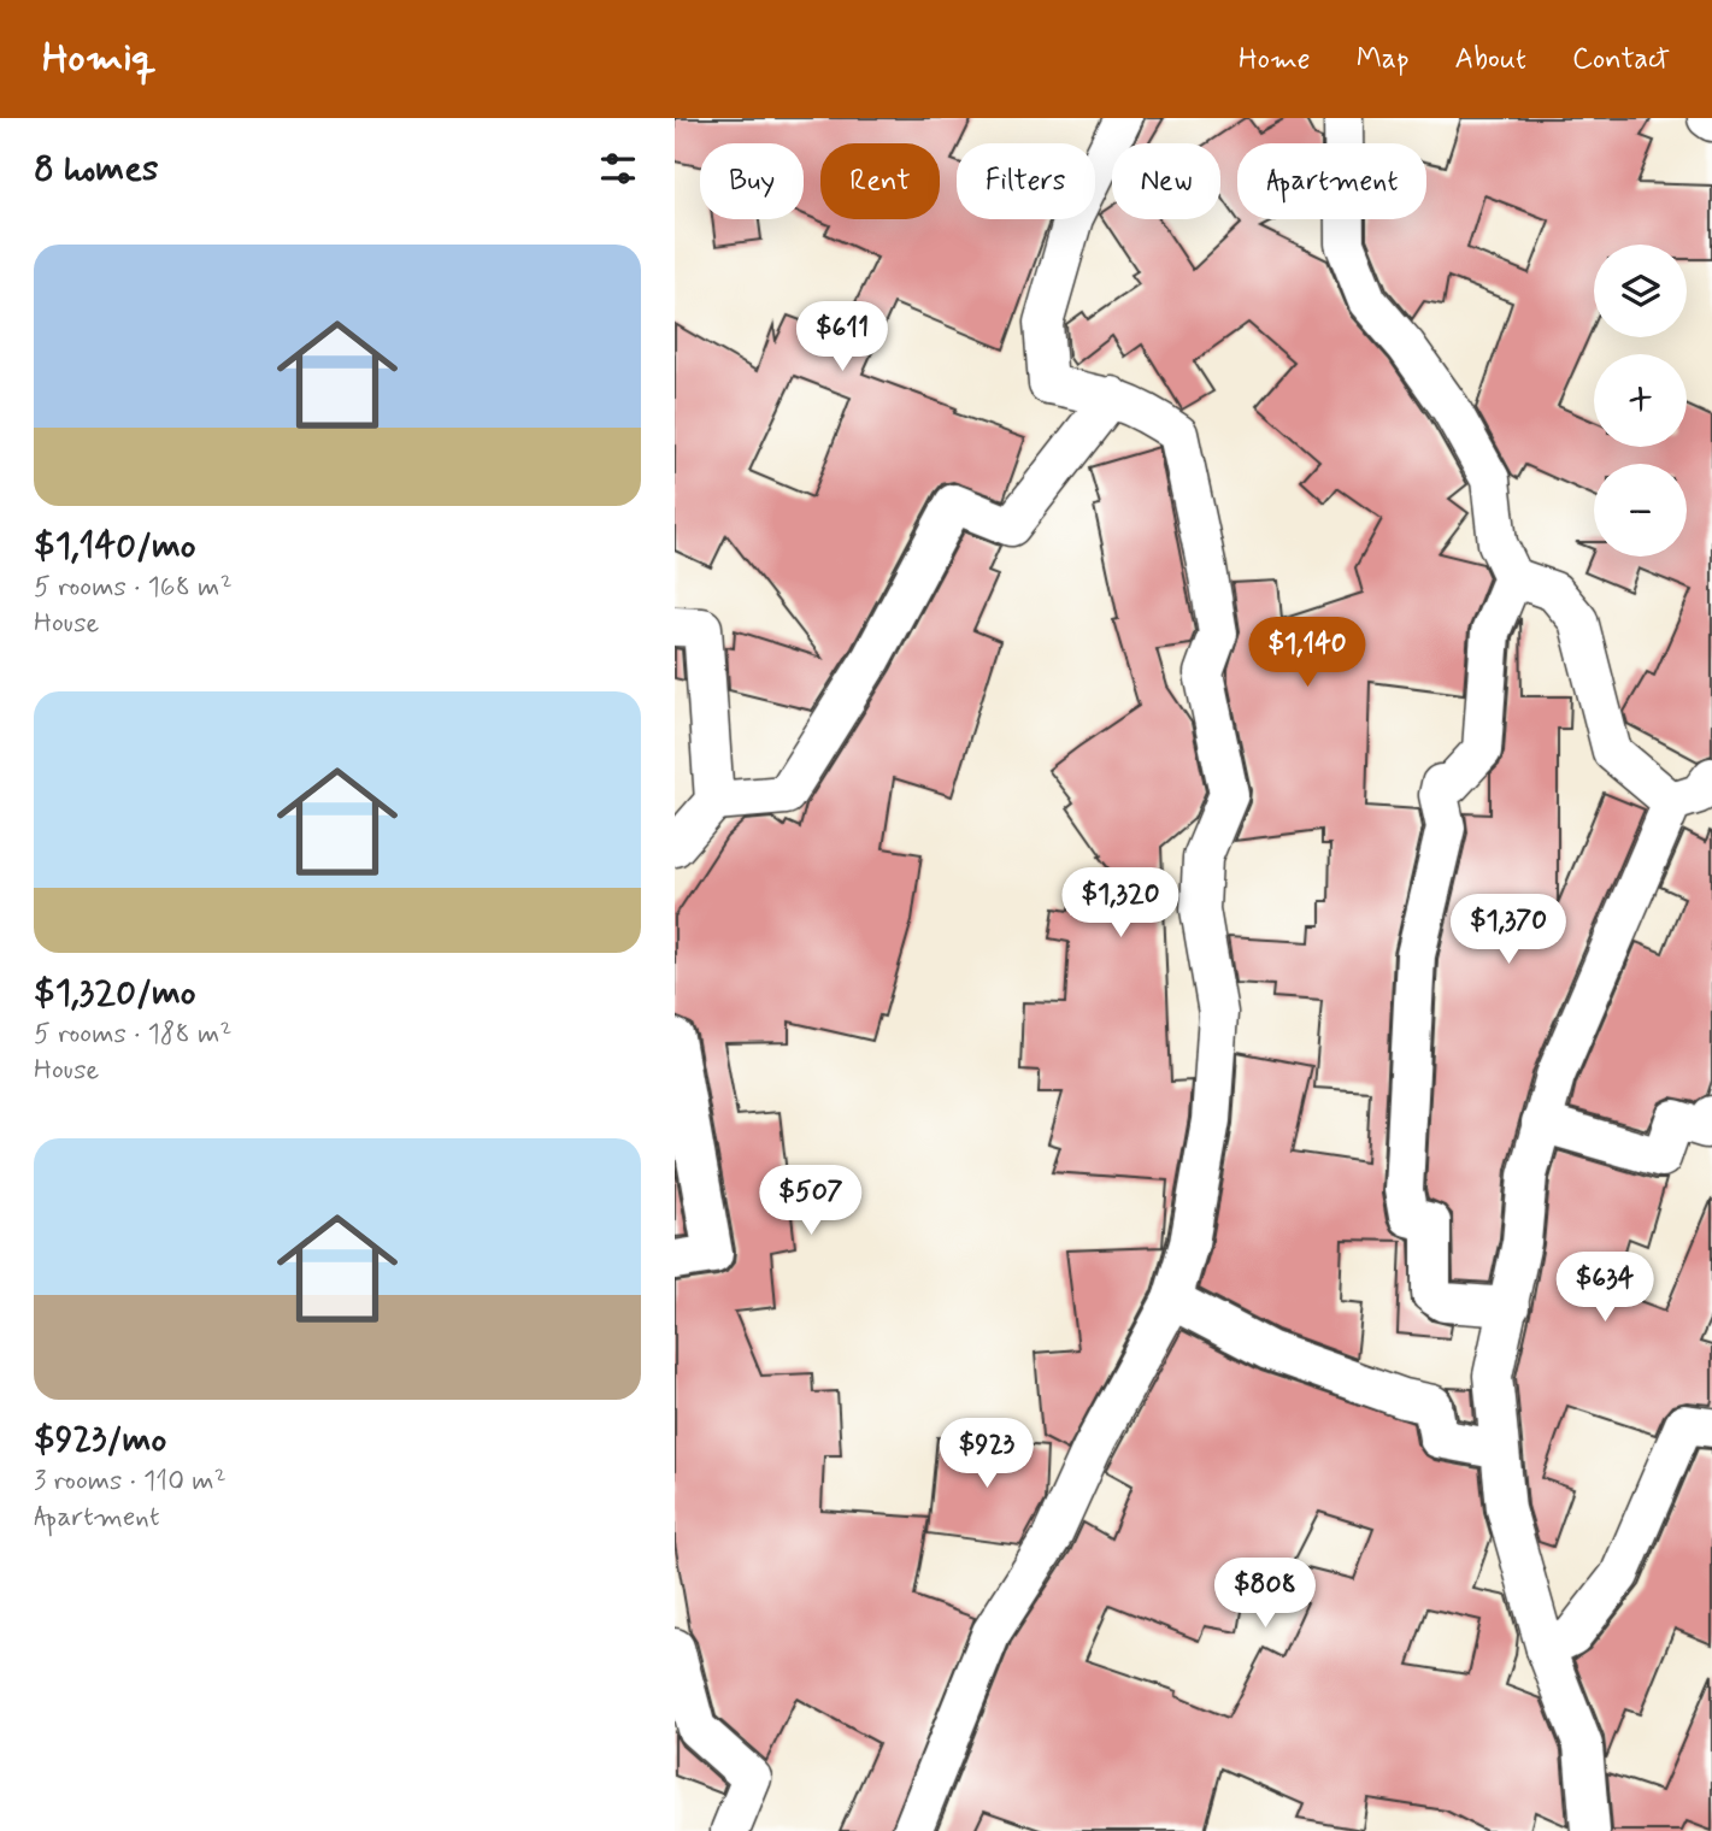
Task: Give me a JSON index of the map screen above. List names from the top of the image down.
{
  "page": {
    "header": "Homiq",
    "nav": [
      "Home",
      "Map",
      "About",
      "Contact"
    ],
    "heading": "8 homes",
    "chip": [
      "Buy",
      "Rent",
      "Filters",
      "New",
      "Apartment"
    ],
    "list": [
      {
        "name": "$1,140/mo",
        "note": "5 rooms · 168 m² · House"
      },
      {
        "name": "$1,320/mo",
        "note": "5 rooms · 188 m² · House"
      },
      {
        "name": "$923/mo",
        "note": "3 rooms · 110 m² · Apartment"
      }
    ],
    "map_buttons": ["+", "−"],
    "price": [
      "$611",
      "$1,140",
      "$1,320",
      "$1,370",
      "$507",
      "$634",
      "$923",
      "$808"
    ]
  }
}
